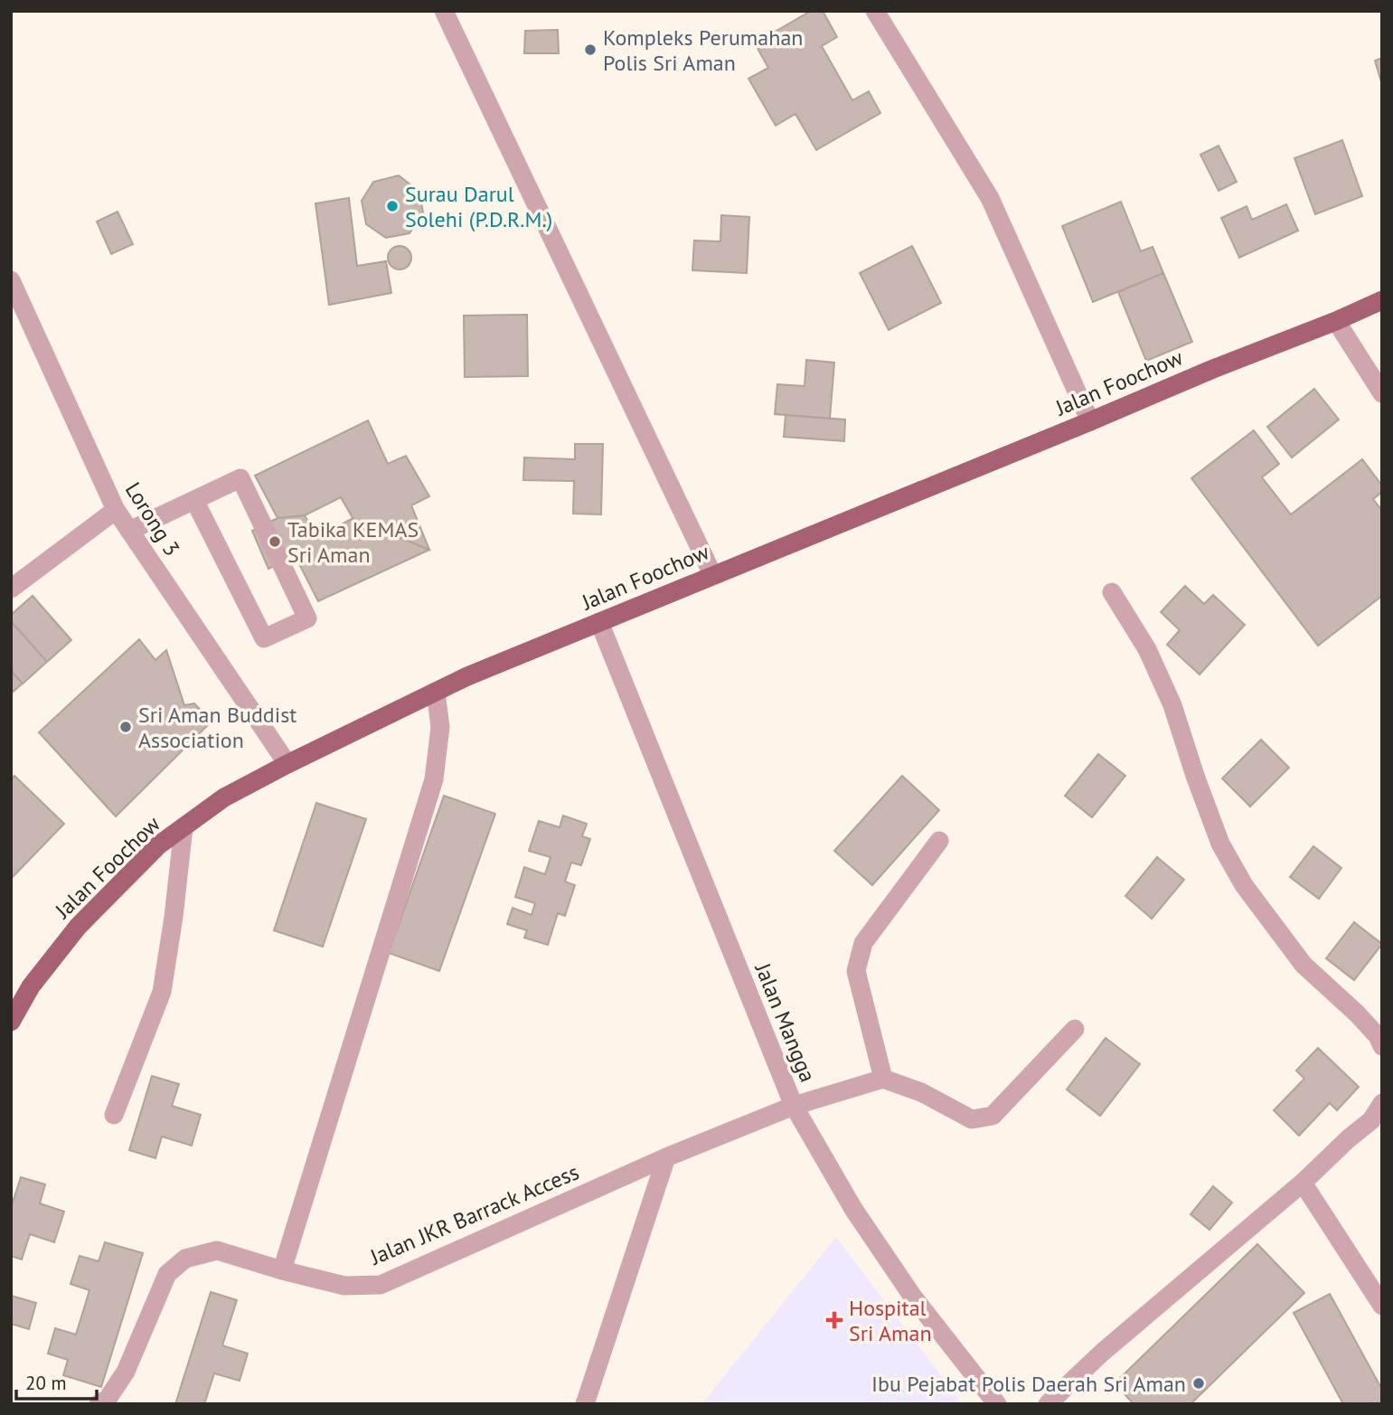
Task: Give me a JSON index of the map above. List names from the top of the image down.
{
  "streets": {
    "main road": ["Jalan Foochow"],
    "street": ["Lorong 3", "Jalan Mangga", "Jalan JKR Barrack Access"]
  },
  "crossings": [
    ["Jalan Foochow", "Lorong 3"],
    ["Jalan Foochow", "Jalan Mangga"],
    ["Jalan Mangga", "Jalan JKR Barrack Access"]
  ],
  "places": {
    "other": [
      "Kompleks Perumahan Polis Sri Aman",
      "Surau Darul Solehi (P.D.R.M.)",
      "Tabika KEMAS Sri Aman",
      "Sri Aman Buddist Association",
      "Ibu Pejabat Polis Daerah Sri Aman"
    ],
    "health": ["Hospital Sri Aman"]
  },
  "scale_bar": "20 m"
}
